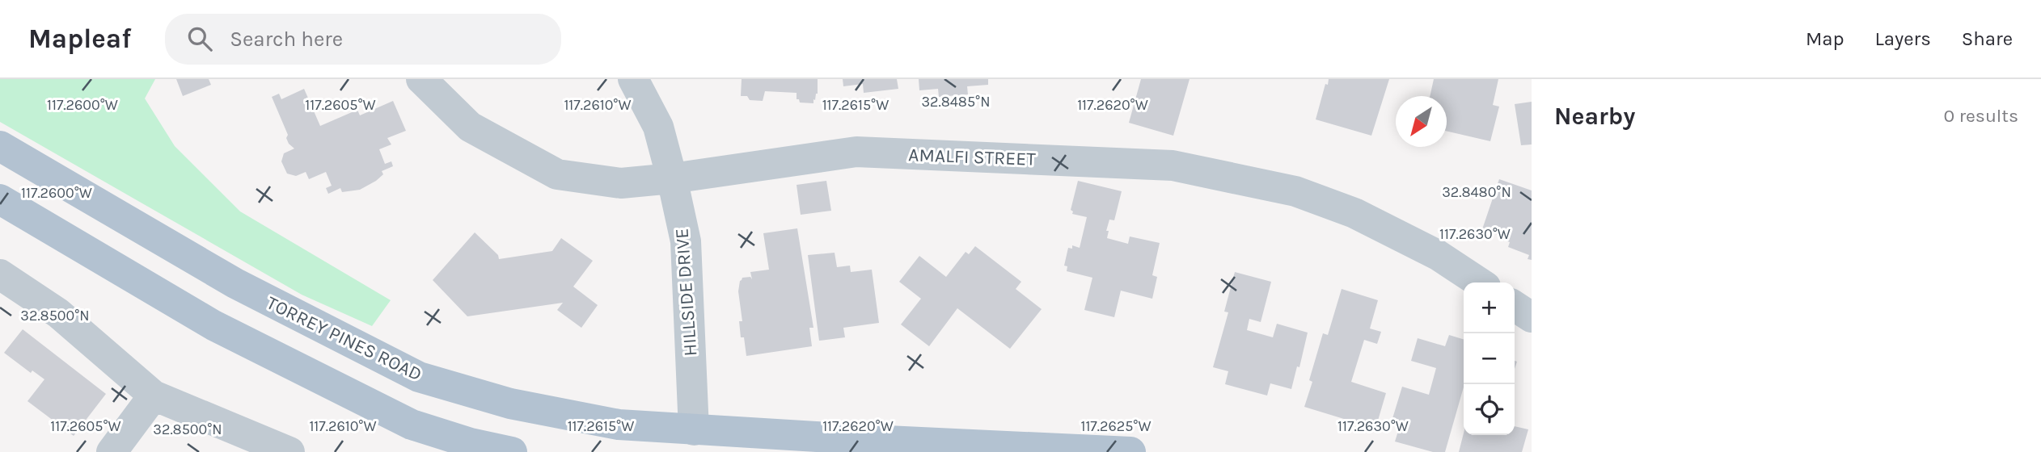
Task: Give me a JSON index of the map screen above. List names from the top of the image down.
{
  "streets": {
    "main road": ["TORREY PINES ROAD"],
    "street": ["AMALFI STREET", "HILLSIDE DRIVE"]
  },
  "crossings": [
    ["AMALFI STREET", "HILLSIDE DRIVE"],
    ["HILLSIDE DRIVE", "TORREY PINES ROAD"]
  ],
  "north": "bottom left",
  "page": {
    "header": "Mapleaf",
    "search": "Search here",
    "nav": ["Map", "Layers", "Share"],
    "heading": ["Nearby", "0 results"],
    "map_buttons": ["+", "−"]
  },
  "coordinates": [
    "32.8485°N",
    "117.2600°W",
    "117.2605°W",
    "117.2610°W",
    "117.2615°W",
    "117.2620°W",
    "32.8480°N",
    "117.2630°W",
    "32.8500°N",
    "117.2625°W"
  ]
}
